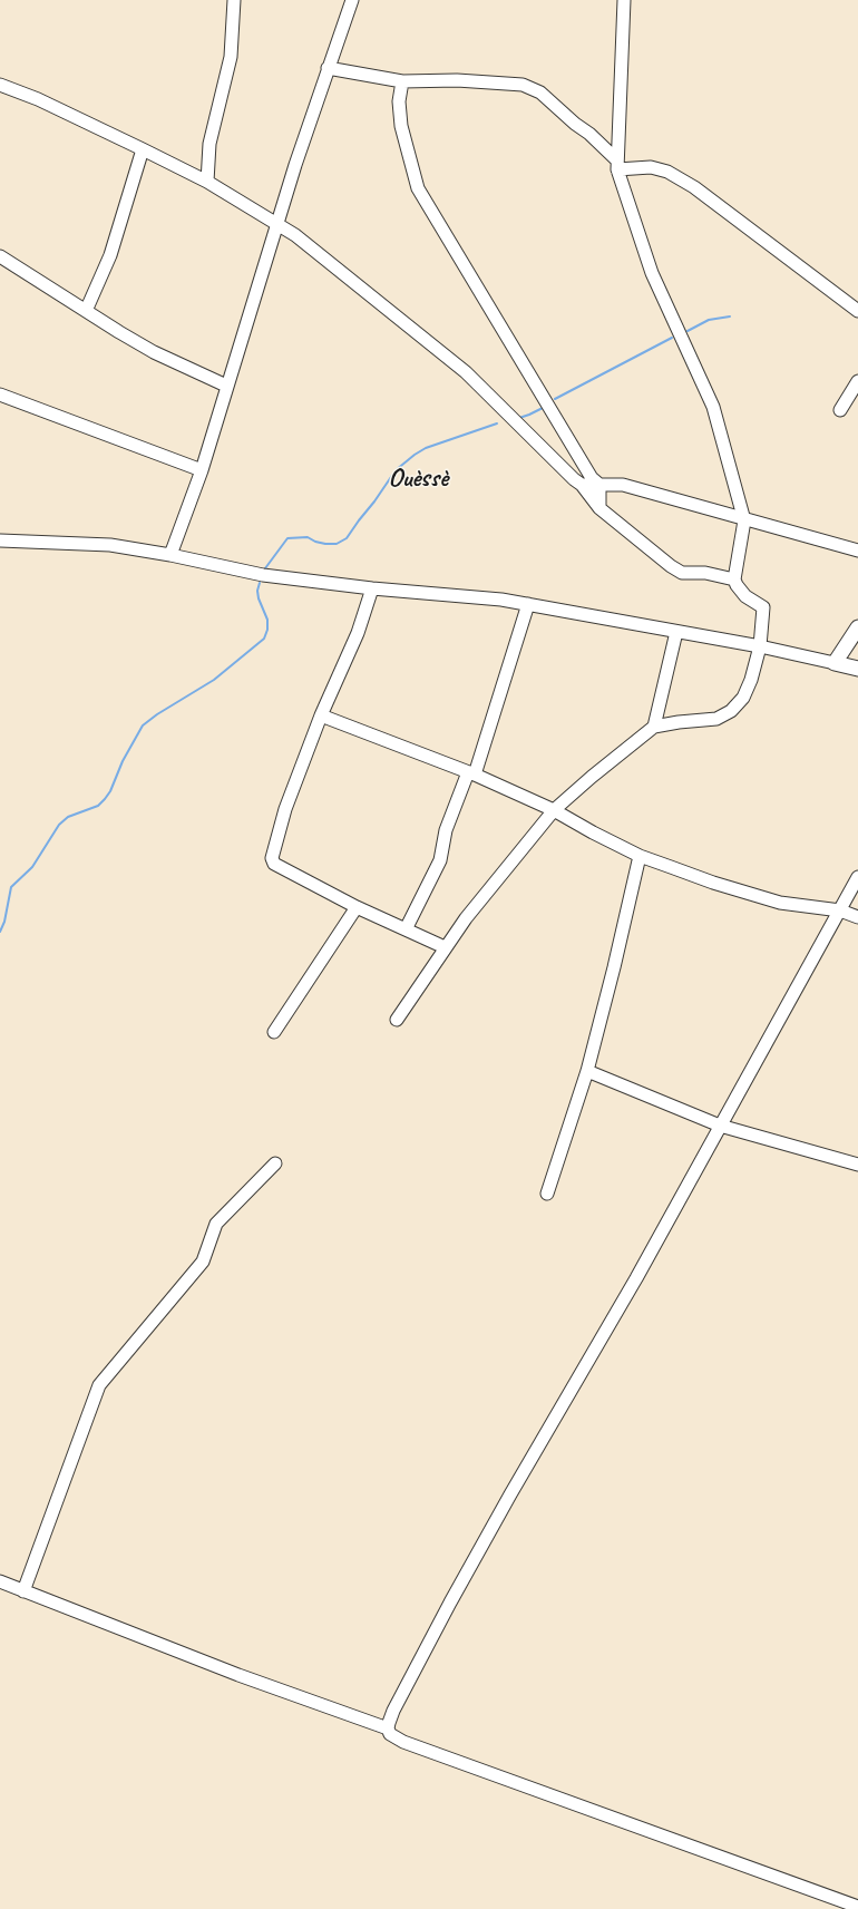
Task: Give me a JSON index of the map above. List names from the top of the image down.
{
  "districts": ["Ouèssè"]
}
